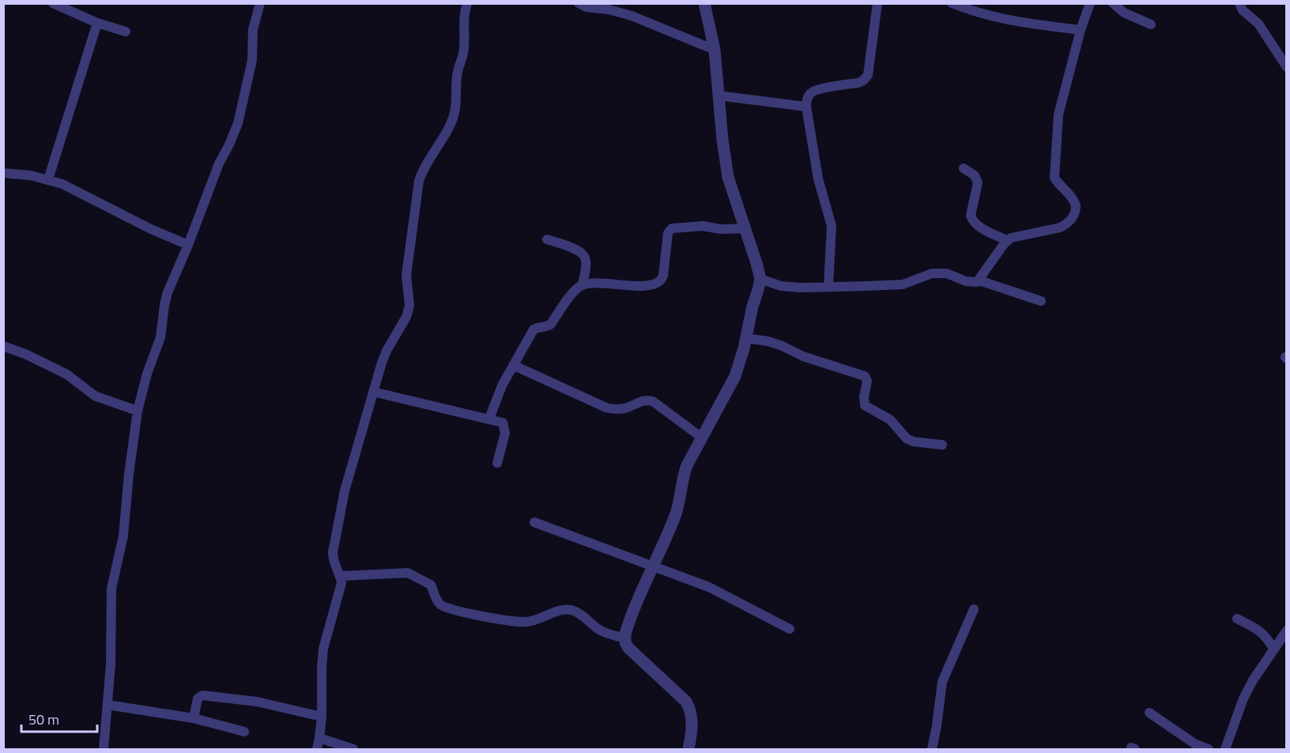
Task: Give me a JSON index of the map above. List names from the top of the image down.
{
  "scale_bar": "50 m"
}
